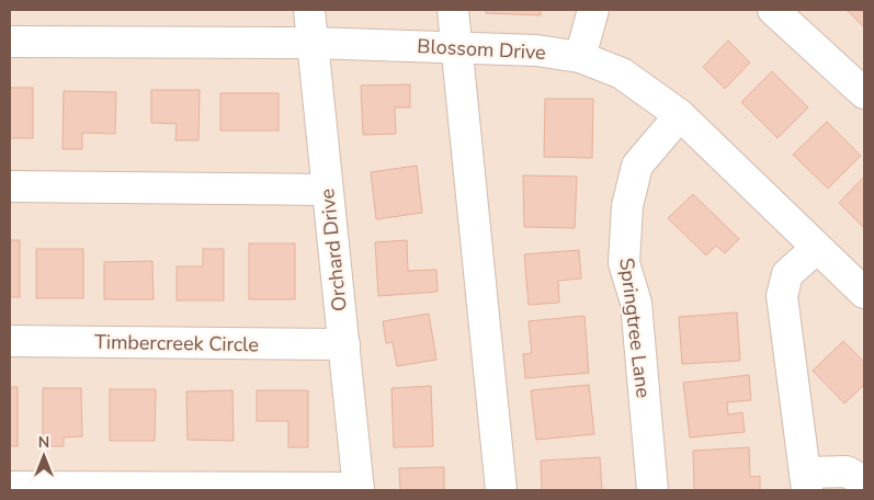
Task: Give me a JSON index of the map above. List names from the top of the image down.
{
  "streets": {
    "street": [
      "Blossom Drive",
      "Orchard Drive",
      "Springtree Lane",
      "Timbercreek Circle"
    ]
  },
  "crossings": [
    ["Blossom Drive", "Orchard Drive"],
    ["Blossom Drive", "Springtree Lane"],
    ["Orchard Drive", "Timbercreek Circle"]
  ],
  "north": "top"
}
